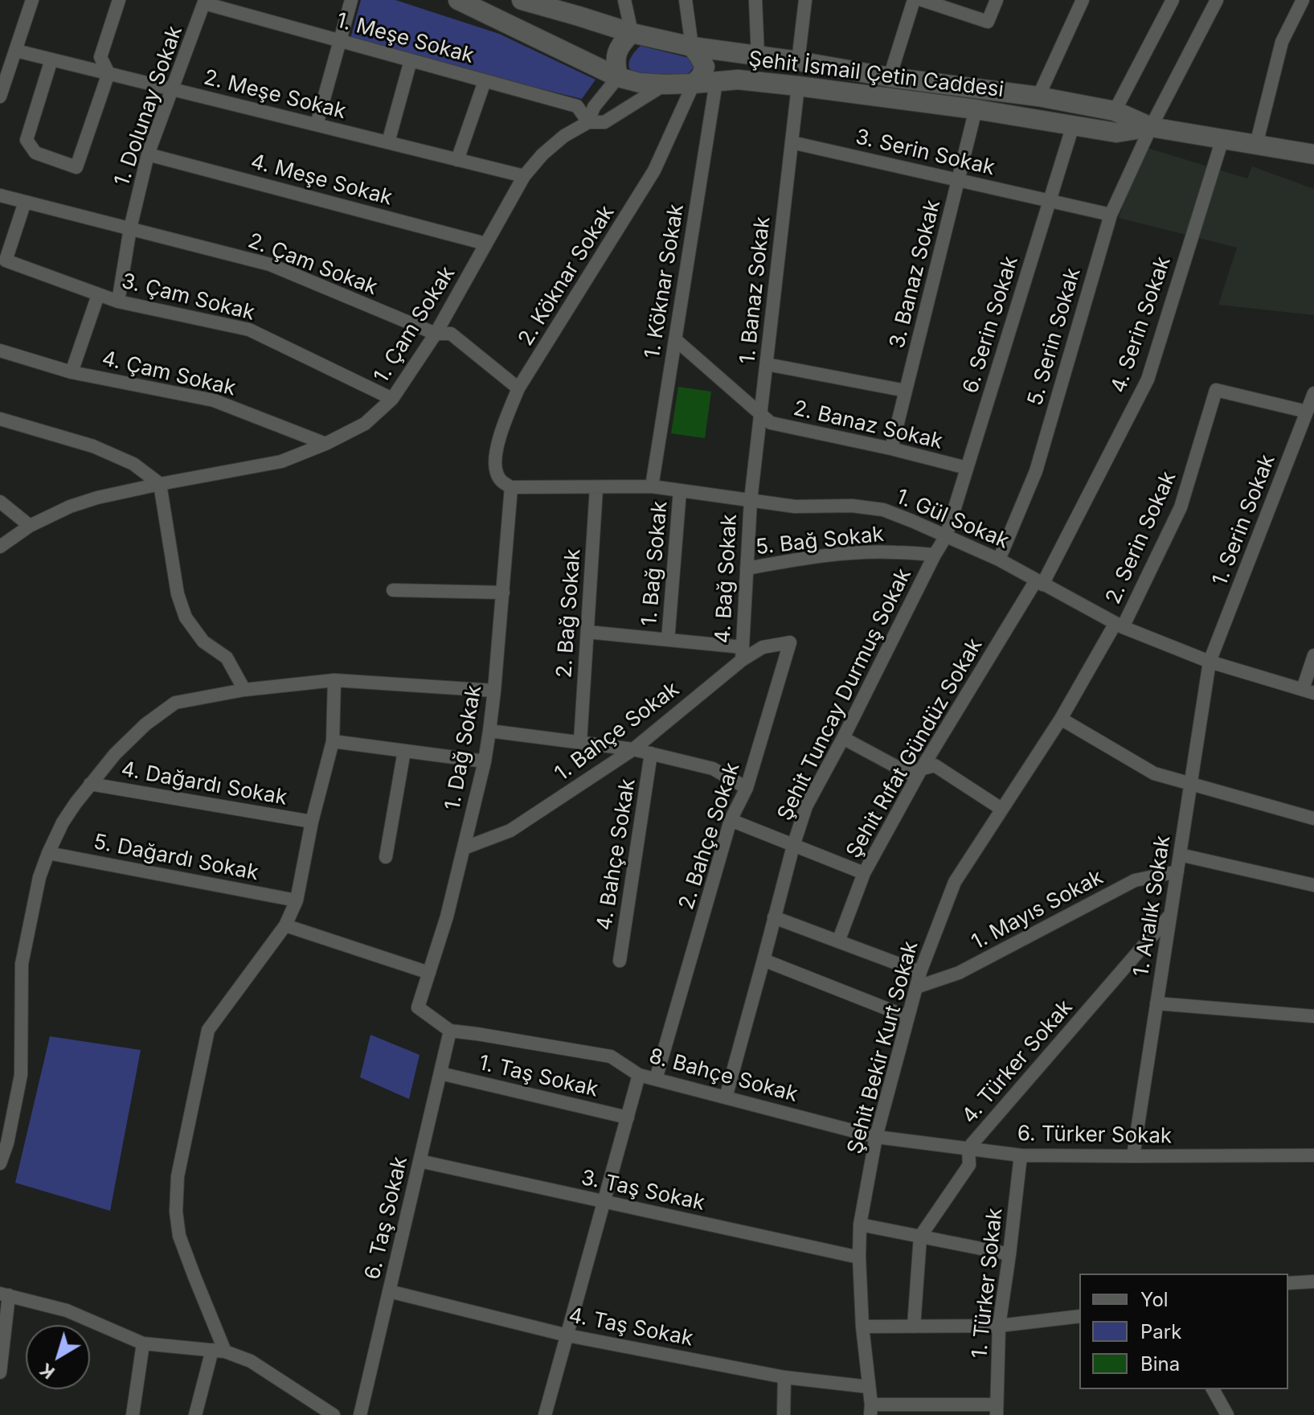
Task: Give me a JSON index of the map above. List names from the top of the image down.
{
  "streets": {
    "street": [
      "1. Meşe Sokak",
      "Şehit İsmail Çetin Caddesi",
      "2. Meşe Sokak",
      "1. Dolunay Sokak",
      "3. Serin Sokak",
      "4. Meşe Sokak",
      "2. Çam Sokak",
      "3. Banaz Sokak",
      "2. Köknar Sokak",
      "1. Köknar Sokak",
      "1. Banaz Sokak",
      "3. Çam Sokak",
      "1. Çam Sokak",
      "6. Serin Sokak",
      "4. Serin Sokak",
      "5. Serin Sokak",
      "4. Çam Sokak",
      "2. Banaz Sokak",
      "1. Gül Sokak",
      "1. Serin Sokak",
      "2. Serin Sokak",
      "5. Bağ Sokak",
      "1. Bağ Sokak",
      "4. Bağ Sokak",
      "2. Bağ Sokak",
      "Şehit Tuncay Durmuş Sokak",
      "1. Bahçe Sokak",
      "1. Dağ Sokak",
      "Şehit Rıfat Gündüz Sokak",
      "4. Dağardı Sokak",
      "2. Bahçe Sokak",
      "4. Bahçe Sokak",
      "5. Dağardı Sokak",
      "1. Aralık Sokak",
      "1. Mayıs Sokak",
      "Şehit Bekir Kurt Sokak",
      "4. Türker Sokak",
      "8. Bahçe Sokak",
      "1. Taş Sokak",
      "6. Türker Sokak",
      "3. Taş Sokak",
      "6. Taş Sokak",
      "1. Türker Sokak",
      "4. Taş Sokak"
    ]
  },
  "crossings": [
    ["1. Meşe Sokak", "1. Dolunay Sokak"],
    ["1. Meşe Sokak", "1. Çam Sokak"],
    ["Şehit İsmail Çetin Caddesi", "3. Banaz Sokak"],
    ["Şehit İsmail Çetin Caddesi", "2. Köknar Sokak"],
    ["Şehit İsmail Çetin Caddesi", "1. Köknar Sokak"],
    ["Şehit İsmail Çetin Caddesi", "1. Banaz Sokak"],
    ["Şehit İsmail Çetin Caddesi", "6. Serin Sokak"],
    ["Şehit İsmail Çetin Caddesi", "4. Serin Sokak"],
    ["Şehit İsmail Çetin Caddesi", "5. Serin Sokak"],
    ["2. Meşe Sokak", "1. Dolunay Sokak"],
    ["2. Meşe Sokak", "1. Çam Sokak"],
    ["1. Dolunay Sokak", "4. Meşe Sokak"],
    ["1. Dolunay Sokak", "2. Çam Sokak"],
    ["1. Dolunay Sokak", "3. Çam Sokak"],
    ["3. Serin Sokak", "3. Banaz Sokak"],
    ["3. Serin Sokak", "1. Banaz Sokak"],
    ["3. Serin Sokak", "6. Serin Sokak"],
    ["3. Serin Sokak", "5. Serin Sokak"],
    ["4. Meşe Sokak", "1. Çam Sokak"],
    ["2. Çam Sokak", "2. Köknar Sokak"],
    ["2. Çam Sokak", "3. Çam Sokak"],
    ["2. Çam Sokak", "1. Çam Sokak"],
    ["3. Banaz Sokak", "2. Banaz Sokak"],
    ["2. Köknar Sokak", "1. Gül Sokak"],
    ["2. Köknar Sokak", "1. Dağ Sokak"],
    ["1. Köknar Sokak", "2. Banaz Sokak"],
    ["1. Köknar Sokak", "1. Gül Sokak"],
    ["1. Banaz Sokak", "2. Banaz Sokak"],
    ["1. Banaz Sokak", "1. Gül Sokak"],
    ["1. Banaz Sokak", "4. Bağ Sokak"],
    ["3. Çam Sokak", "1. Çam Sokak"],
    ["1. Çam Sokak", "4. Çam Sokak"],
    ["6. Serin Sokak", "2. Banaz Sokak"],
    ["6. Serin Sokak", "1. Gül Sokak"],
    ["6. Serin Sokak", "Şehit Tuncay Durmuş Sokak"],
    ["4. Serin Sokak", "1. Gül Sokak"],
    ["4. Serin Sokak", "Şehit Rıfat Gündüz Sokak"],
    ["5. Serin Sokak", "1. Gül Sokak"],
    ["1. Gül Sokak", "1. Serin Sokak"],
    ["1. Gül Sokak", "2. Serin Sokak"],
    ["1. Gül Sokak", "1. Bağ Sokak"],
    ["1. Gül Sokak", "4. Bağ Sokak"],
    ["1. Gül Sokak", "2. Bağ Sokak"],
    ["1. Gül Sokak", "Şehit Tuncay Durmuş Sokak"],
    ["1. Gül Sokak", "1. Dağ Sokak"],
    ["1. Gül Sokak", "Şehit Rıfat Gündüz Sokak"],
    ["1. Gül Sokak", "1. Aralık Sokak"],
    ["1. Gül Sokak", "Şehit Bekir Kurt Sokak"],
    ["1. Serin Sokak", "2. Serin Sokak"],
    ["1. Serin Sokak", "1. Aralık Sokak"],
    ["2. Serin Sokak", "Şehit Bekir Kurt Sokak"],
    ["5. Bağ Sokak", "4. Bağ Sokak"],
    ["5. Bağ Sokak", "Şehit Tuncay Durmuş Sokak"],
    ["4. Bağ Sokak", "1. Bahçe Sokak"],
    ["Şehit Tuncay Durmuş Sokak", "8. Bahçe Sokak"],
    ["1. Bahçe Sokak", "1. Dağ Sokak"],
    ["1. Bahçe Sokak", "2. Bahçe Sokak"],
    ["1. Dağ Sokak", "8. Bahçe Sokak"],
    ["2. Bahçe Sokak", "8. Bahçe Sokak"],
    ["1. Aralık Sokak", "1. Mayıs Sokak"],
    ["1. Aralık Sokak", "4. Türker Sokak"],
    ["1. Aralık Sokak", "6. Türker Sokak"],
    ["1. Mayıs Sokak", "Şehit Bekir Kurt Sokak"],
    ["Şehit Bekir Kurt Sokak", "8. Bahçe Sokak"],
    ["Şehit Bekir Kurt Sokak", "6. Türker Sokak"],
    ["Şehit Bekir Kurt Sokak", "3. Taş Sokak"],
    ["Şehit Bekir Kurt Sokak", "4. Taş Sokak"],
    ["4. Türker Sokak", "6. Türker Sokak"],
    ["8. Bahçe Sokak", "6. Türker Sokak"],
    ["8. Bahçe Sokak", "6. Taş Sokak"],
    ["1. Taş Sokak", "6. Taş Sokak"],
    ["6. Türker Sokak", "1. Türker Sokak"],
    ["3. Taş Sokak", "6. Taş Sokak"],
    ["6. Taş Sokak", "4. Taş Sokak"]
  ],
  "legend": ["Yol", "Park", "Bina"],
  "north": "bottom left"
}
